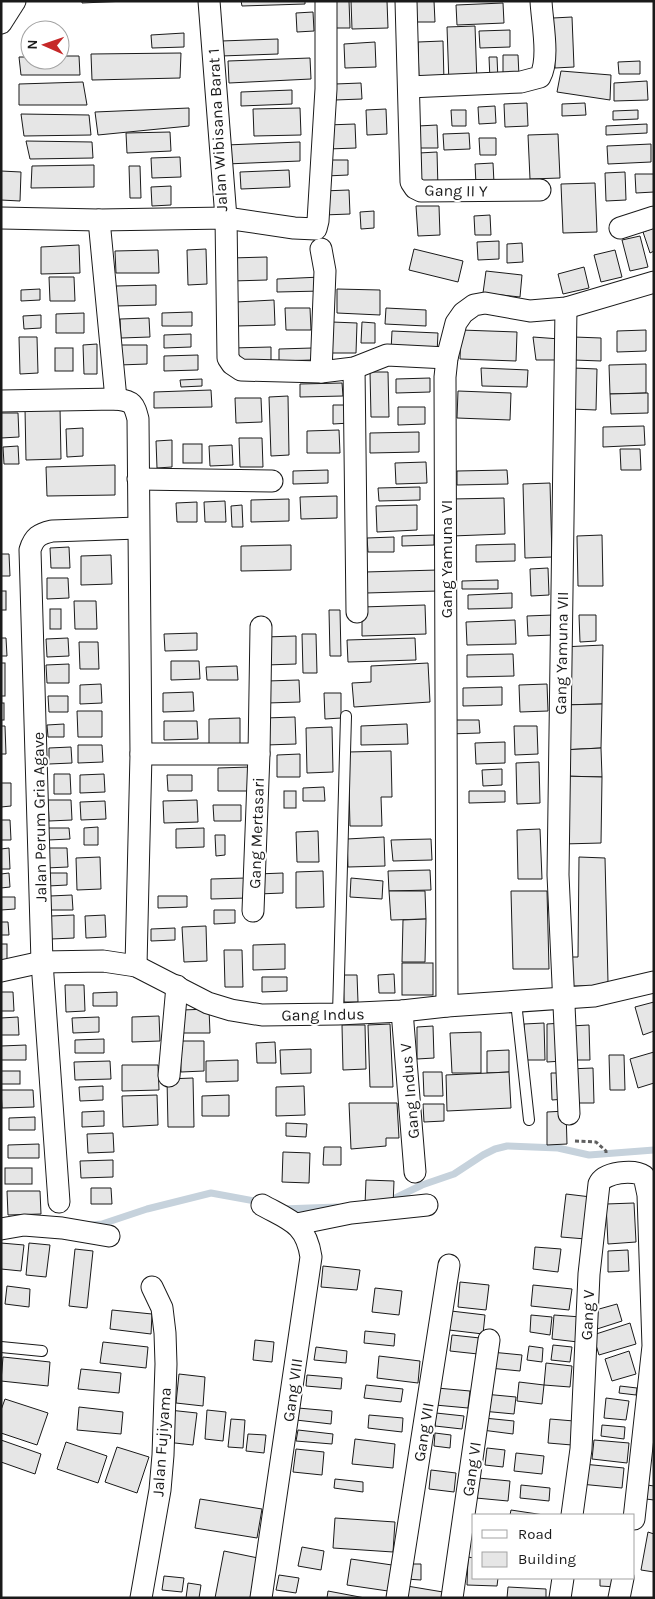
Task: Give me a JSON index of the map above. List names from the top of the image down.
{
  "streets": {
    "street": [
      "Jalan Wibisana Barat 1",
      "Gang II Y",
      "Gang Yamuna VI",
      "Gang Yamuna VII",
      "Jalan Perum Gria Agave",
      "Gang Mertasari",
      "Gang Indus",
      "Gang Indus V",
      "Gang V",
      "Gang VIII",
      "Gang VII",
      "Jalan Fujiyama",
      "Gang VI"
    ]
  },
  "crossings": [
    ["Gang Yamuna VI", "Gang Yamuna VII"],
    ["Gang Yamuna VI", "Gang Indus"],
    ["Gang Yamuna VII", "Gang Indus"],
    ["Jalan Perum Gria Agave", "Gang Indus"],
    ["Gang Indus", "Gang Indus V"]
  ],
  "legend": ["Road", "Building"],
  "north": "left"
}
